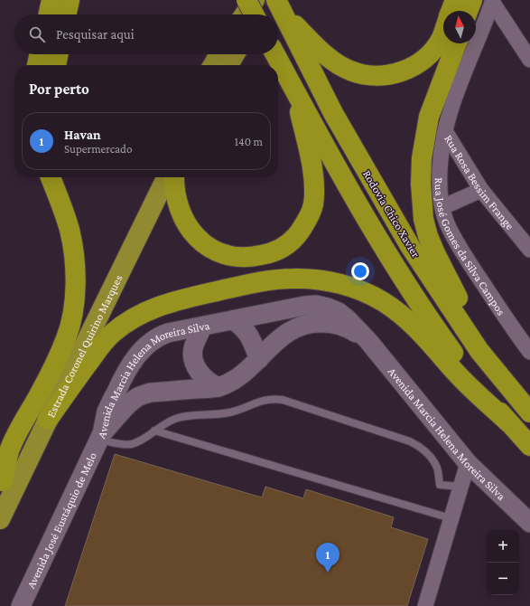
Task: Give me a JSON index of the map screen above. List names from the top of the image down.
{
  "streets": {
    "highway": ["Rodovia Chico Xavier", "Estrada Coronel Quirino Marques"],
    "street": [
      "Rua Rosa Bessim Frange",
      "Rua José Gomes da Silva Campos",
      "Avenida Marcia Helena Moreira Silva",
      "Avenida José Eustáquio de Melo"
    ]
  },
  "crossings": [
    ["Rua Rosa Bessim Frange", "Rua José Gomes da Silva Campos"],
    ["Avenida Marcia Helena Moreira Silva", "Avenida José Eustáquio de Melo"]
  ],
  "north": "top",
  "page": {
    "search": "Pesquisar aqui",
    "heading": "Por perto",
    "list": [
      {
        "mark": "1",
        "name": "Havan",
        "note": "Supermercado",
        "value": "140 m"
      }
    ],
    "map_buttons": ["+", "−"],
    "pins": "1"
  }
}
